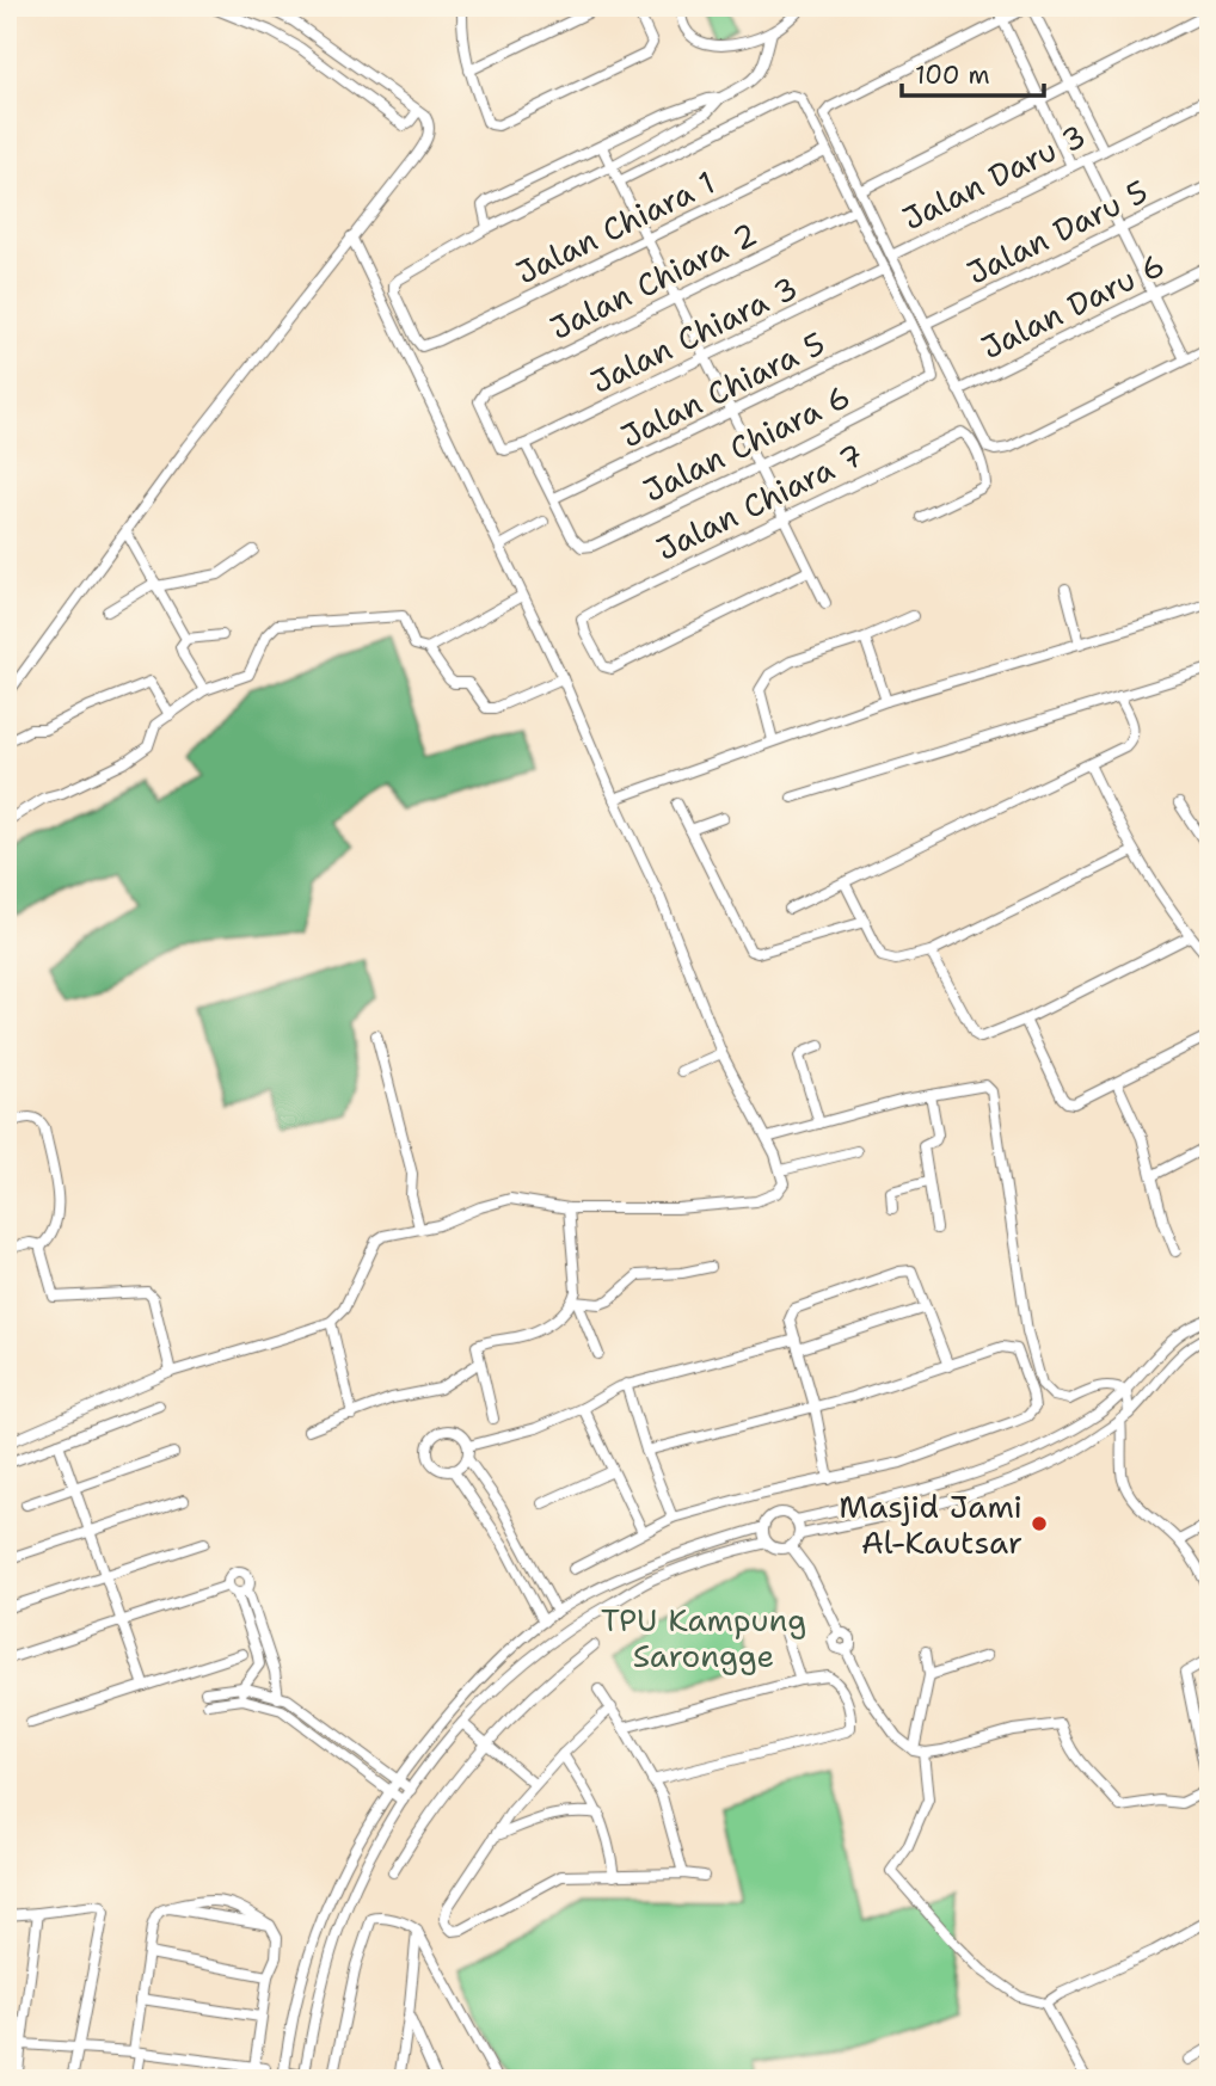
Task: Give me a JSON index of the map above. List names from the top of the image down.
{
  "streets": {
    "street": [
      "Jalan Daru 3",
      "Jalan Chiara 1",
      "Jalan Daru 5",
      "Jalan Chiara 2",
      "Jalan Daru 6",
      "Jalan Chiara 3",
      "Jalan Chiara 5",
      "Jalan Chiara 6",
      "Jalan Chiara 7"
    ]
  },
  "crossings": [
    ["Jalan Chiara 2", "Jalan Chiara 3"],
    ["Jalan Chiara 5", "Jalan Chiara 6"]
  ],
  "parks": ["TPU Kampung Sarongge"],
  "places": ["Masjid Jami Al-Kautsar"],
  "scale_bar": "100 m"
}
